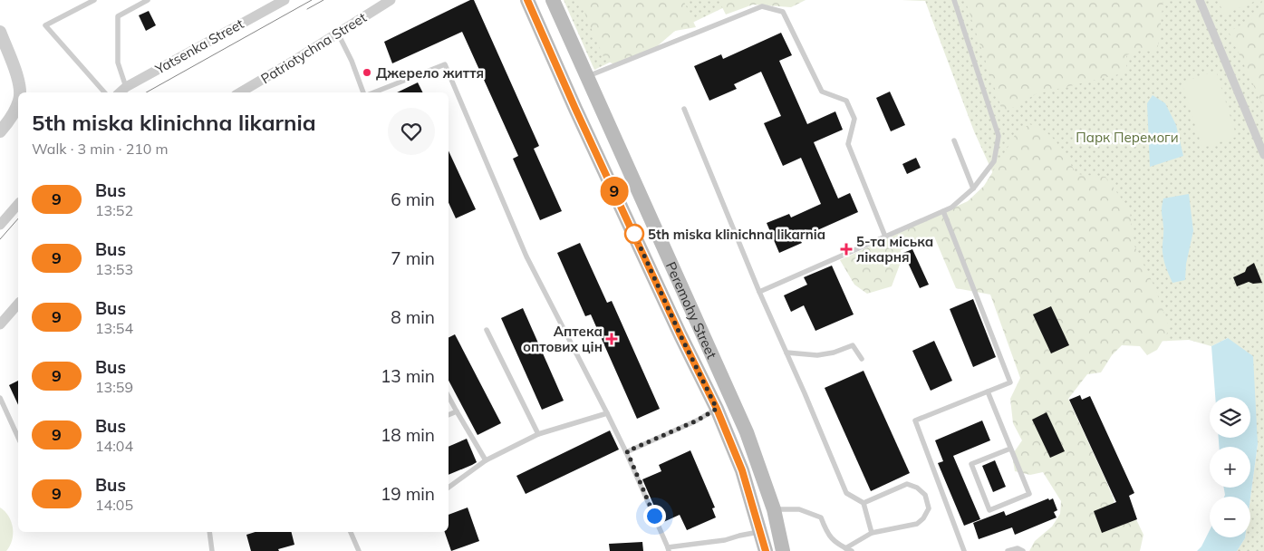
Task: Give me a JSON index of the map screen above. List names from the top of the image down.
{
  "streets": {
    "main road": ["Peremohy Street"],
    "street": ["Yatsenka Street", "Patriotychna Street"]
  },
  "parks": ["Парк Перемоги"],
  "places": {
    "other": ["Джерело життя", "5th miska klinichna likarnia"],
    "health": ["5-та міська лікарня", "Аптека оптових цін"]
  },
  "lines": ["bus line 9"],
  "page": {
    "on_map": "9",
    "heading": ["5th miska klinichna likarnia", "Walk · 3 min · 210 m"],
    "list": [
      {
        "mark": "9",
        "name": "Bus",
        "note": "13:52",
        "value": "6 min"
      },
      {
        "mark": "9",
        "name": "Bus",
        "note": "13:53",
        "value": "7 min"
      },
      {
        "mark": "9",
        "name": "Bus",
        "note": "13:54",
        "value": "8 min"
      },
      {
        "mark": "9",
        "name": "Bus",
        "note": "13:59",
        "value": "13 min"
      },
      {
        "mark": "9",
        "name": "Bus",
        "note": "14:04",
        "value": "18 min"
      },
      {
        "mark": "9",
        "name": "Bus",
        "note": "14:05",
        "value": "19 min"
      }
    ],
    "map_buttons": ["+", "−"]
  }
}
